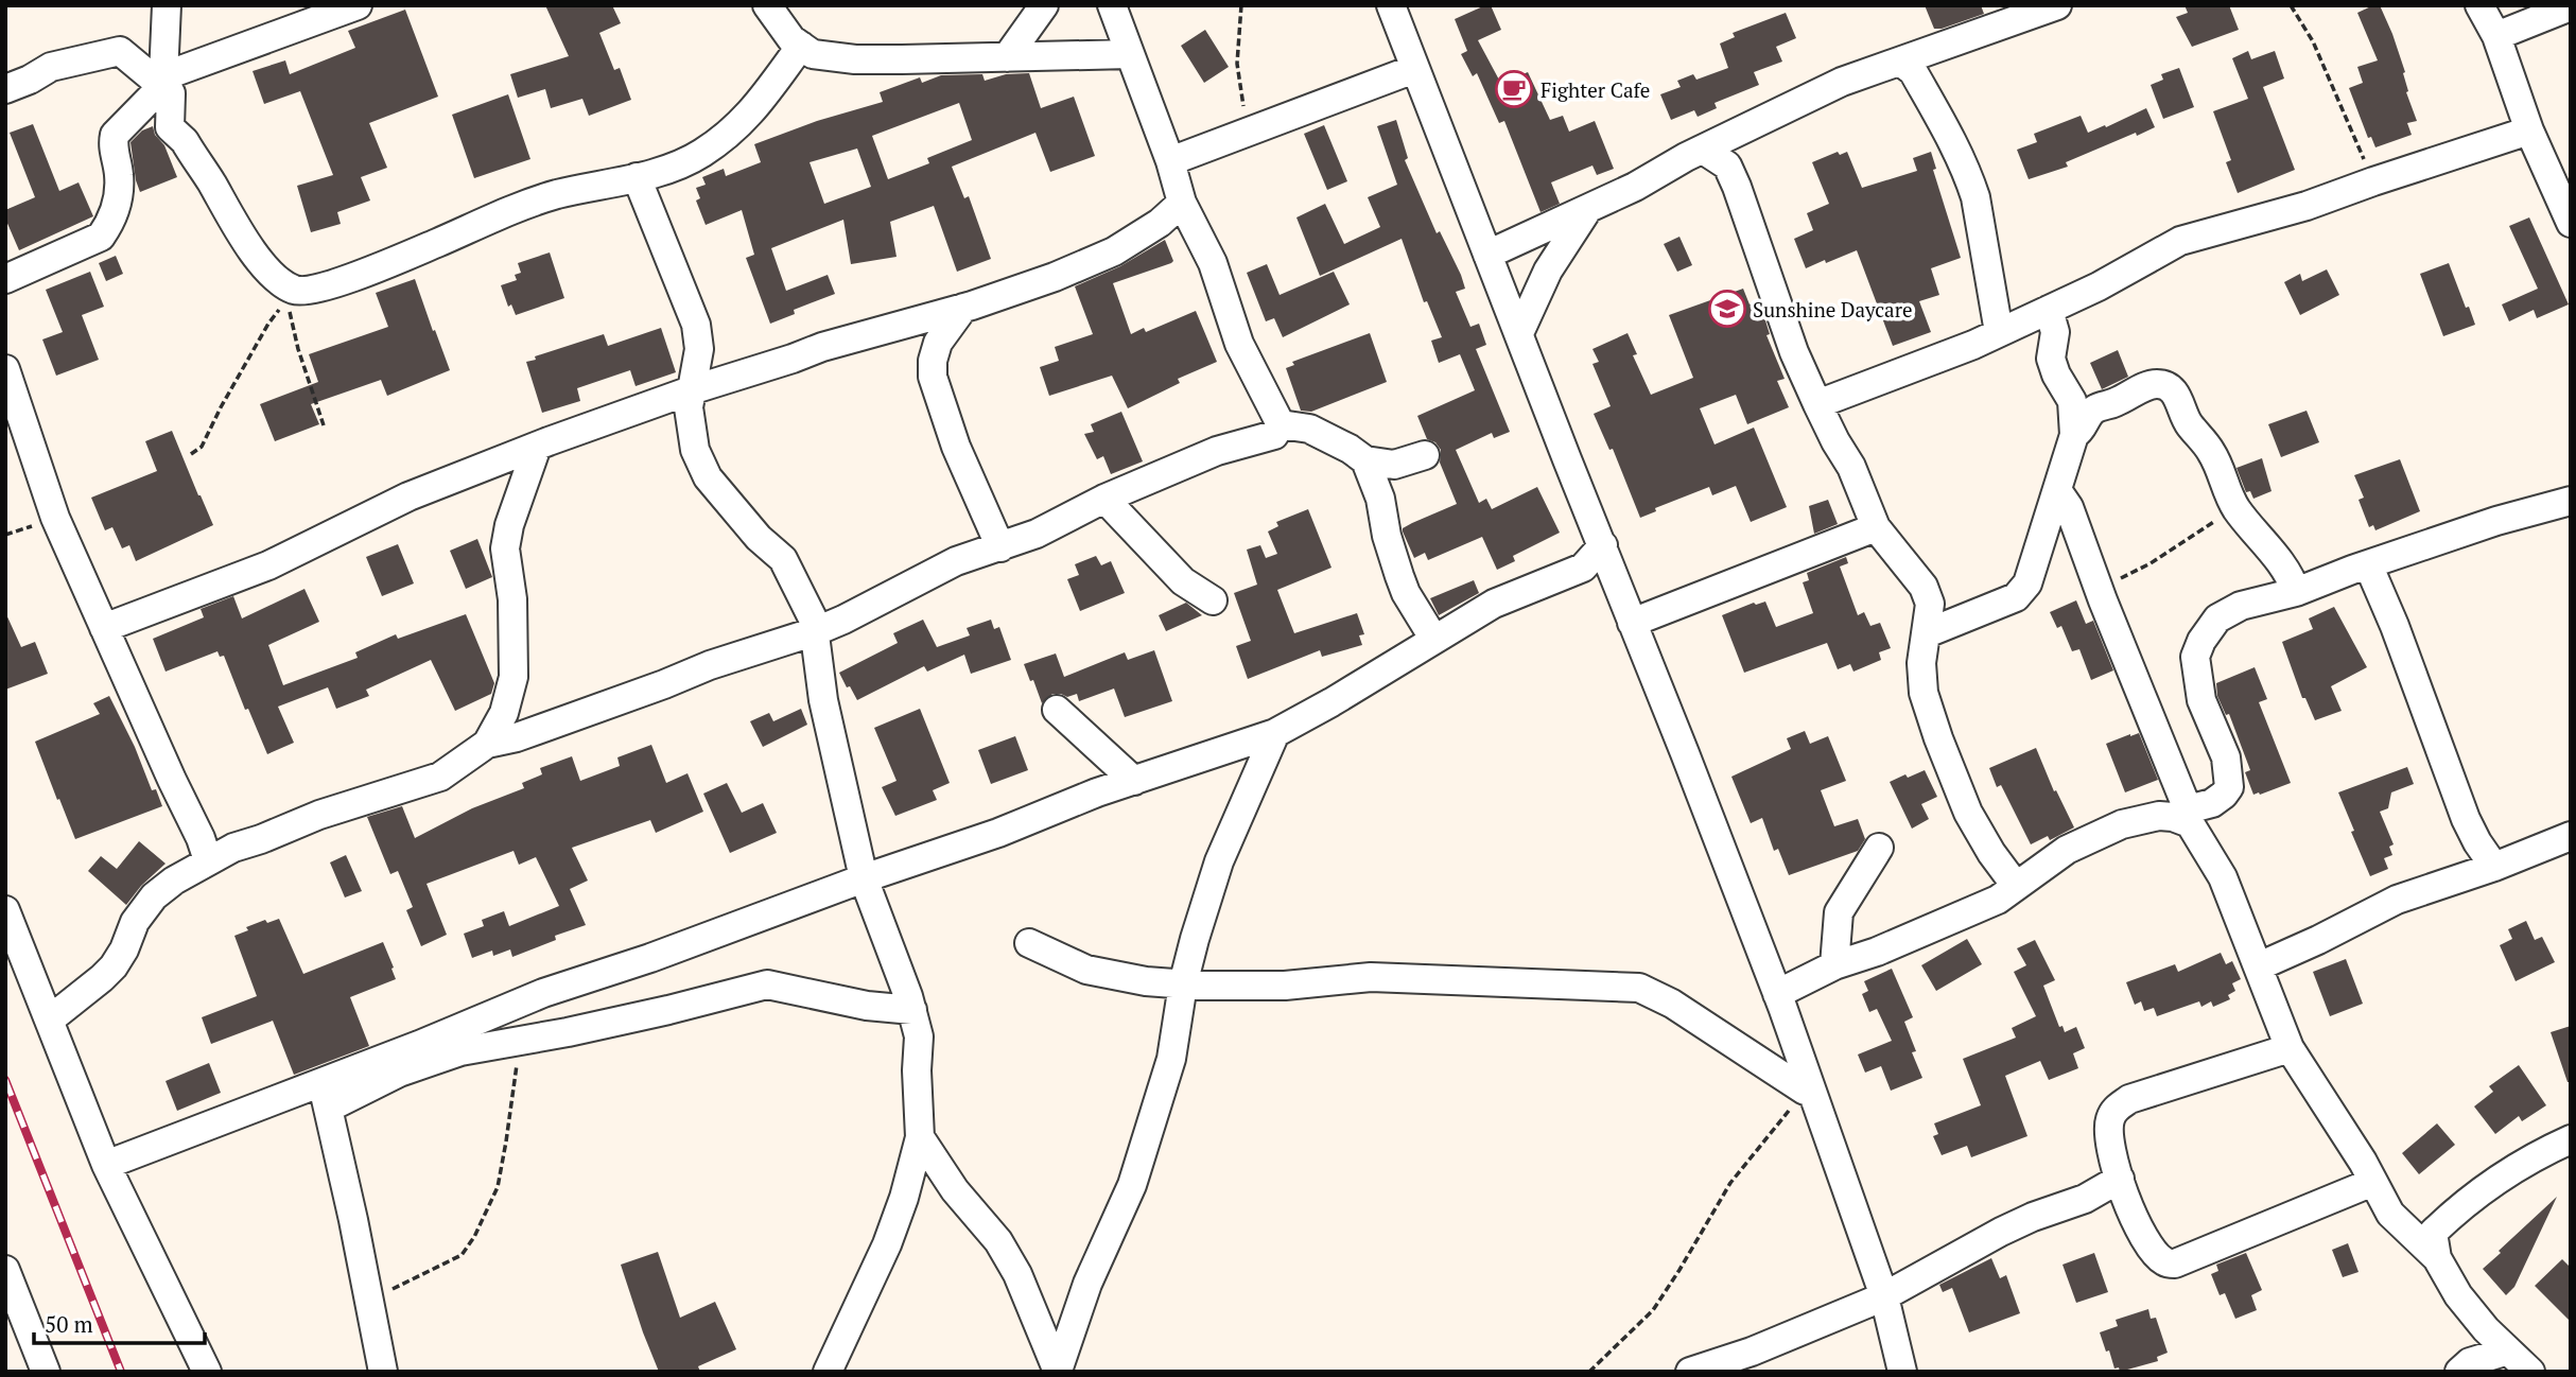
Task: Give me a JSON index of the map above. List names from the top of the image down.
{
  "places": {
    "cafe": ["Fighter Cafe"],
    "school or university": ["Sunshine Daycare"]
  },
  "scale_bar": "50 m"
}
